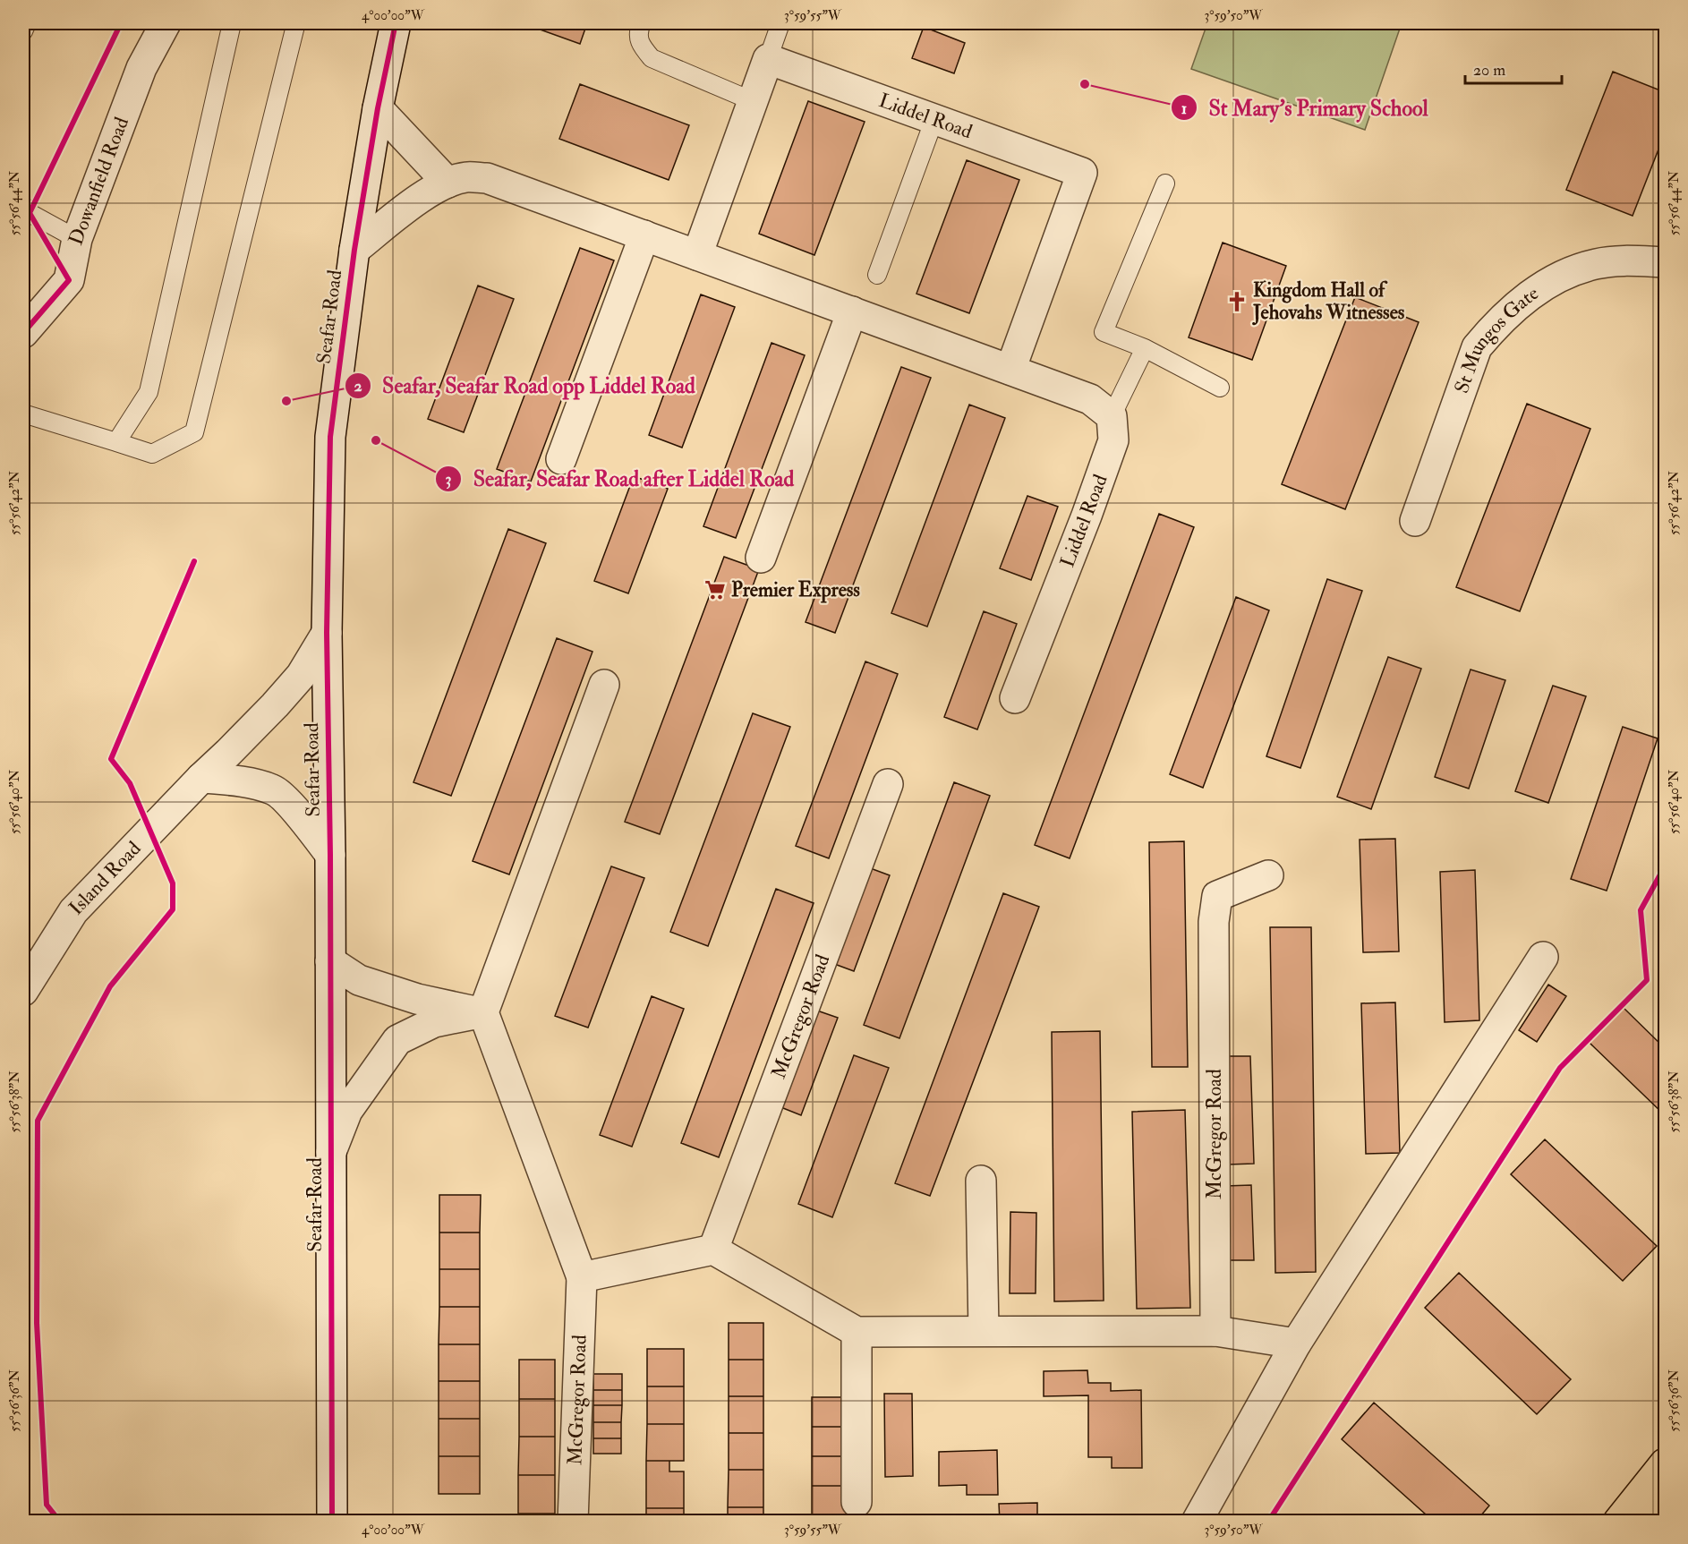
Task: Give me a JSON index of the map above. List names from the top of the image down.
{
  "streets": {
    "street": [
      "Liddel Road",
      "Dowanfield Road",
      "Seafar Road",
      "St Mungos Gate",
      "Island Road",
      "McGregor Road"
    ]
  },
  "crossings": [
    ["Seafar Road", "Island Road"]
  ],
  "places": {
    "other": ["St Mary's Primary School", "Seafar, Seafar Road opp Liddel Road", "Seafar, Seafar Road after Liddel Road"],
    "church": ["Kingdom Hall of Jehovahs Witnesses"],
    "supermarket": ["Premier Express"]
  },
  "scale_bar": "20 m",
  "coordinates": [
    "4°00'00\"W",
    "3°59'55\"W",
    "3°59'50\"W",
    "55°56'44\"N",
    "55°56'42\"N",
    "55°56'40\"N",
    "55°56'38\"N",
    "55°56'36\"N"
  ]
}
